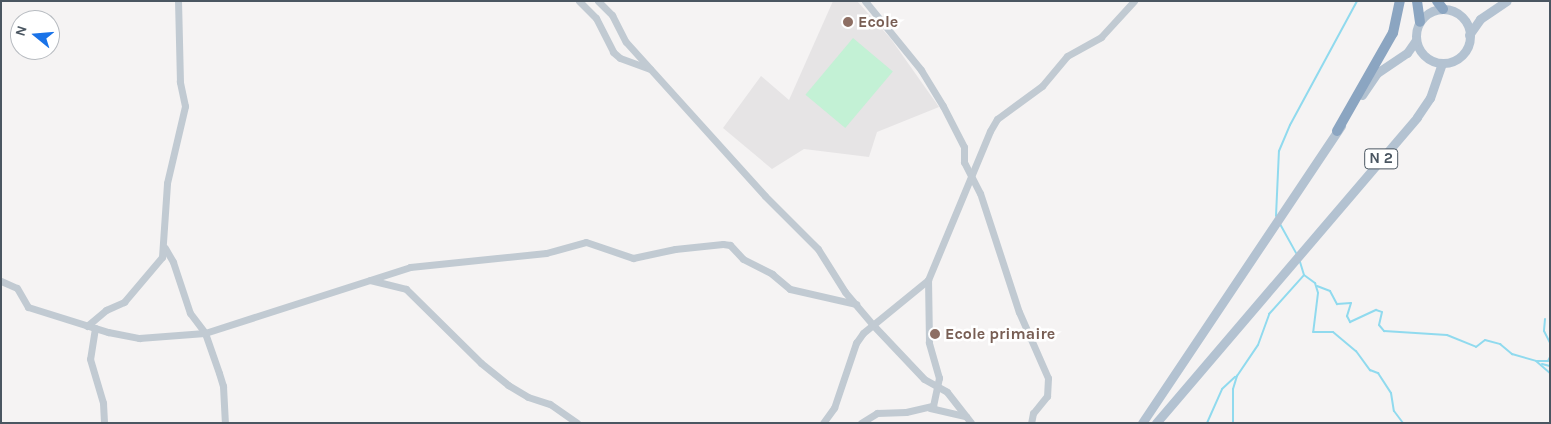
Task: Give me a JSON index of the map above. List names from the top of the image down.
{
  "streets": {
    "main road": ["N 2"]
  },
  "places": ["Ecole", "Ecole primaire"],
  "north": "left"
}
